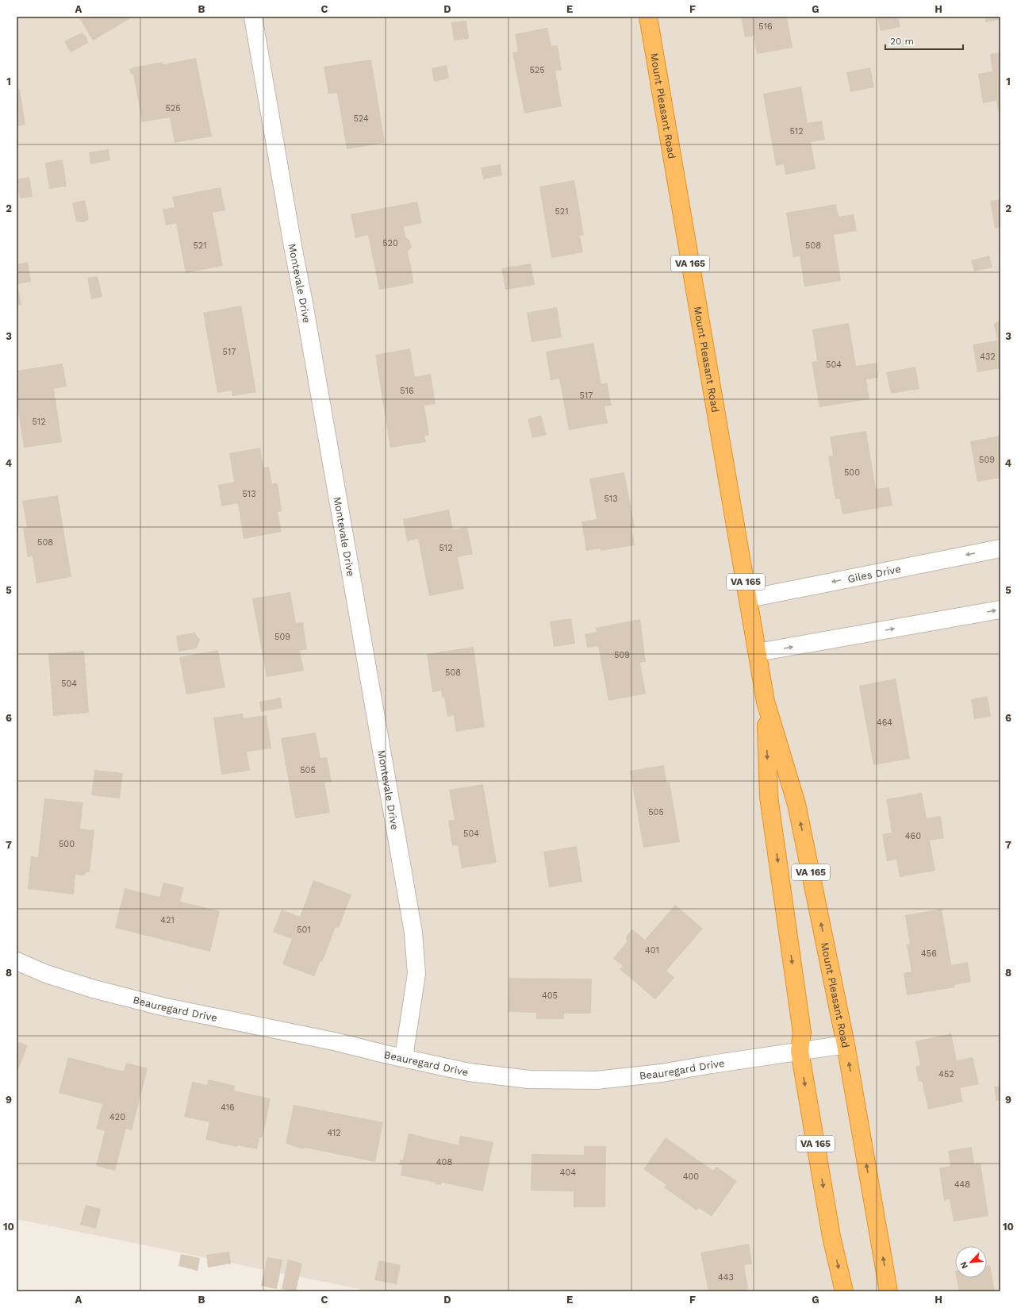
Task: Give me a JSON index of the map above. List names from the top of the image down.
{
  "streets": {
    "highway": ["Mount Pleasant Road", "VA 165"],
    "street": ["Montevale Drive", "Giles Drive", "Beauregard Drive"]
  },
  "crossings": [
    ["Mount Pleasant Road", "Giles Drive"],
    ["Mount Pleasant Road", "Beauregard Drive"],
    ["Montevale Drive", "Beauregard Drive"]
  ],
  "house_numbers": [
    "516",
    "525",
    "525",
    "524",
    "512",
    "521",
    "520",
    "521",
    "508",
    "517",
    "432",
    "504",
    "516",
    "517",
    "512",
    "509",
    "500",
    "513",
    "513",
    "508",
    "512",
    "509",
    "509",
    "508",
    "504",
    "464",
    "505",
    "505",
    "504",
    "460",
    "500",
    "421",
    "501",
    "401",
    "456",
    "405",
    "452",
    "416",
    "420",
    "412",
    "408",
    "404",
    "400",
    "448",
    "443"
  ],
  "scale_bar": "20 m",
  "north": "bottom left",
  "grid": {
    "columns": [
      "A",
      "B",
      "C",
      "D",
      "E",
      "F",
      "G",
      "H"
    ],
    "rows": [
      "1",
      "2",
      "3",
      "4",
      "5",
      "6",
      "7",
      "8",
      "9",
      "10"
    ]
  }
}
